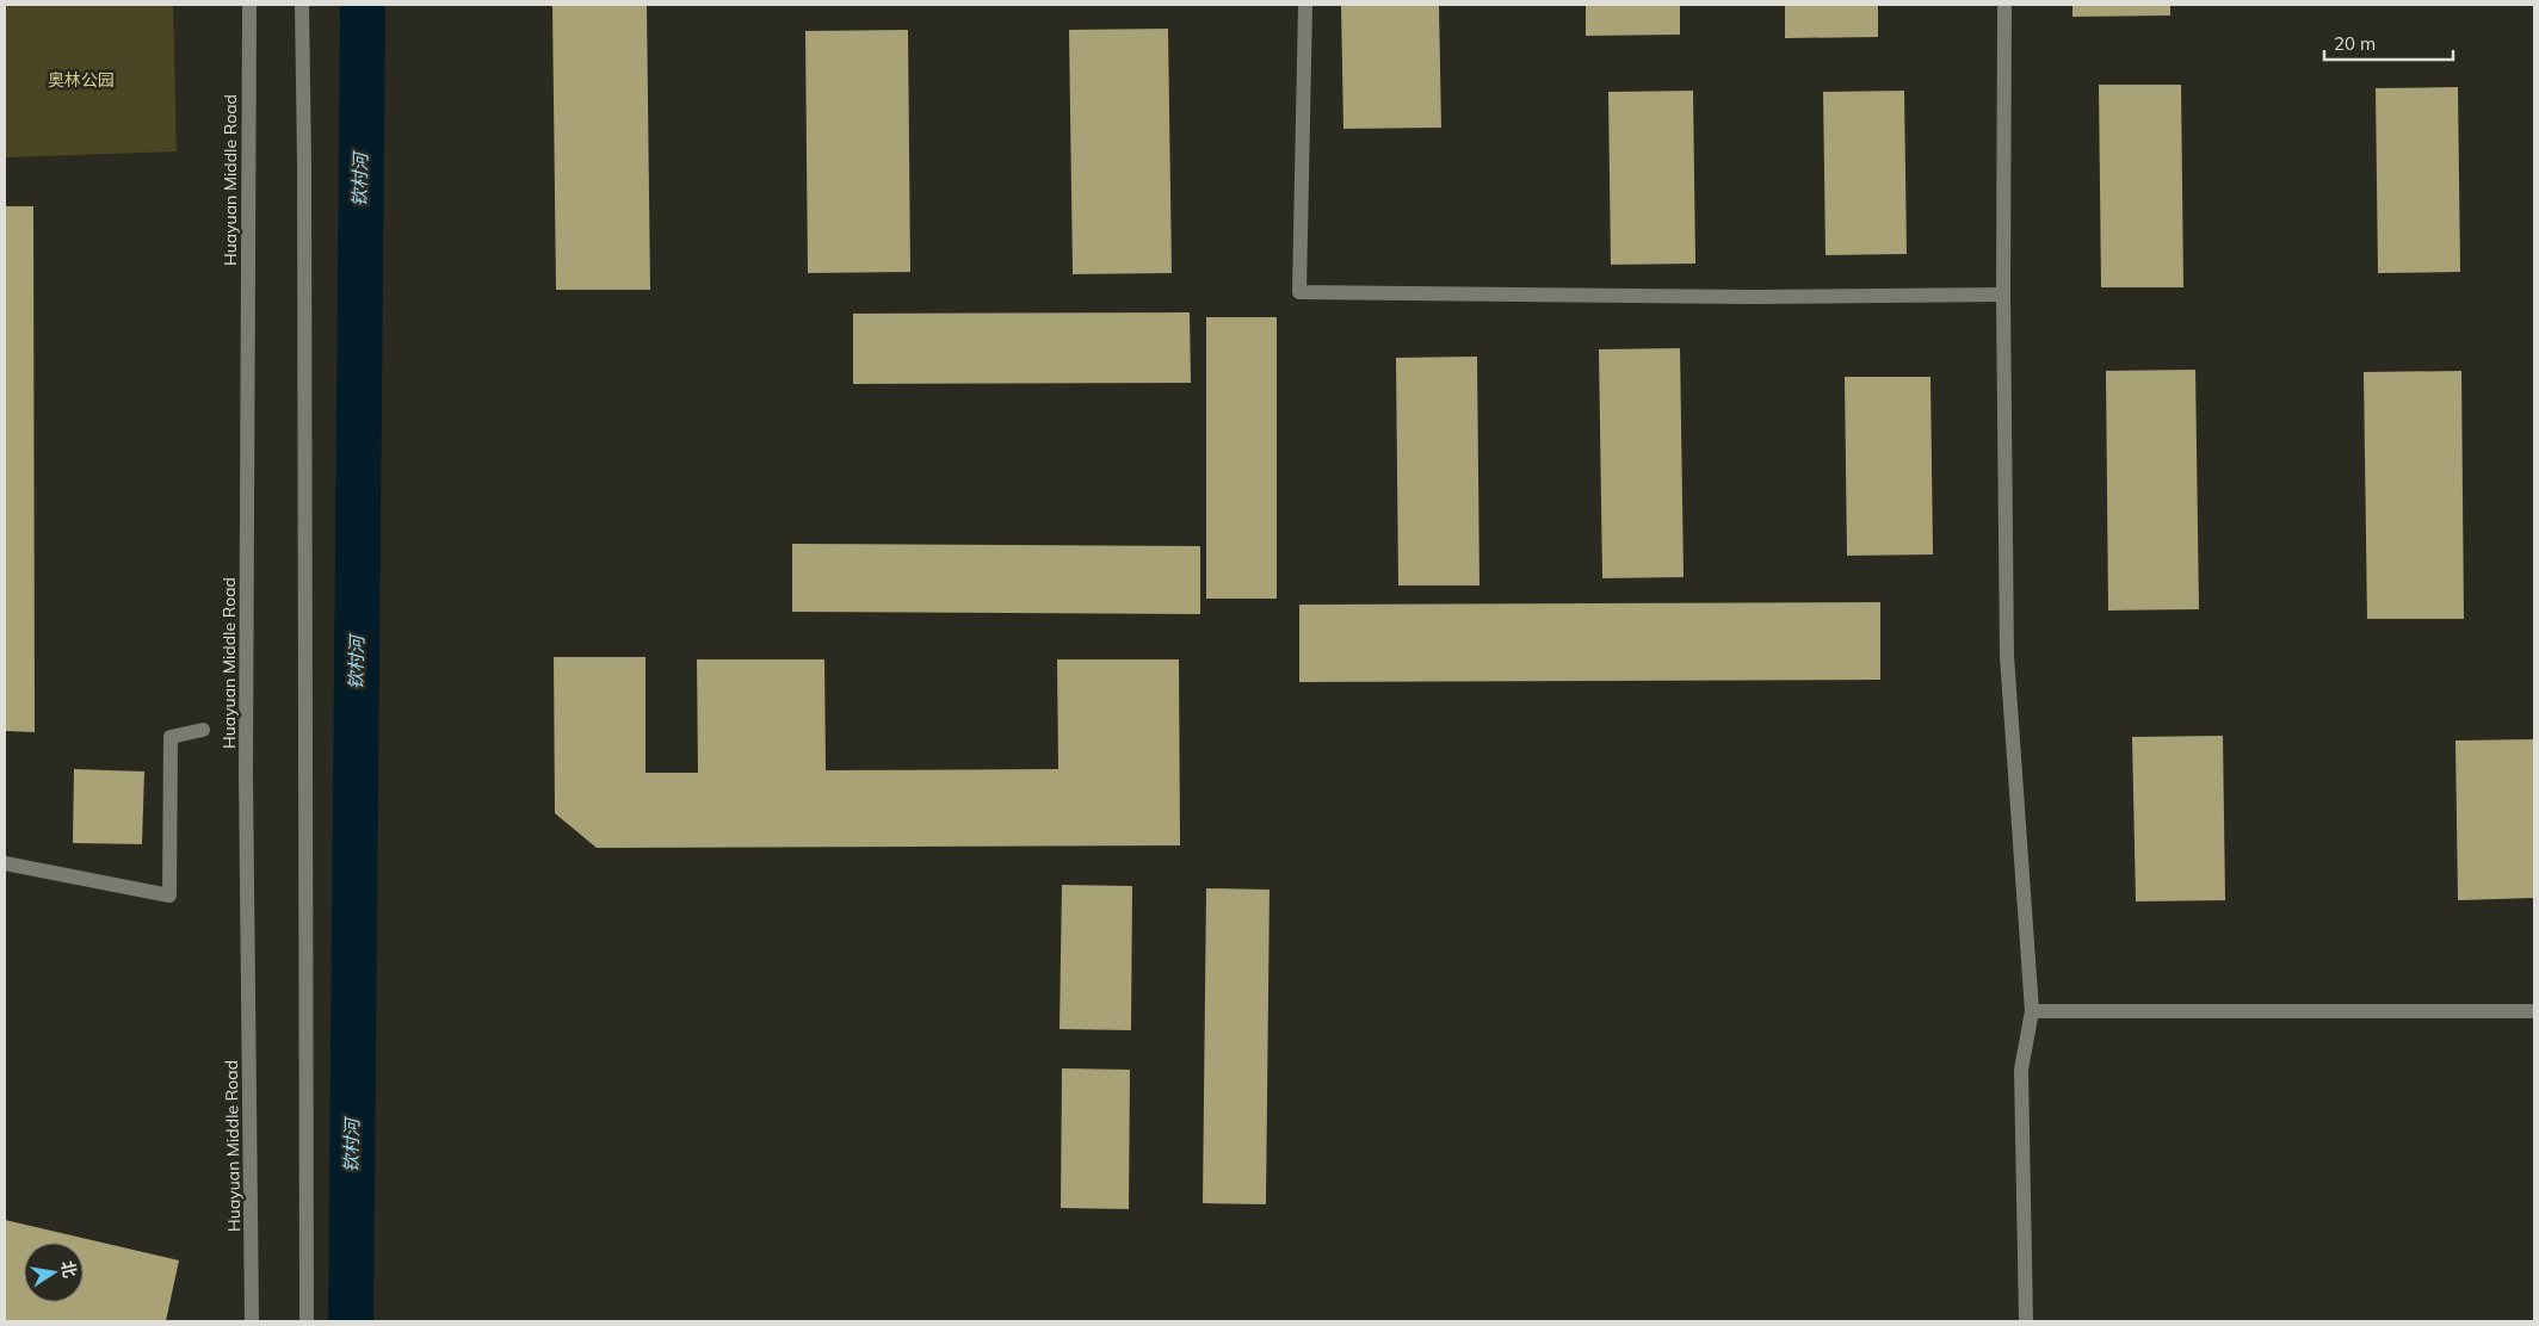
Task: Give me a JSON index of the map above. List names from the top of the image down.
{
  "streets": {
    "street": ["Huayuan Middle Road"]
  },
  "water": ["钦村河"],
  "parks": ["奥林公园"],
  "scale_bar": "20 m",
  "north": "right"
}
